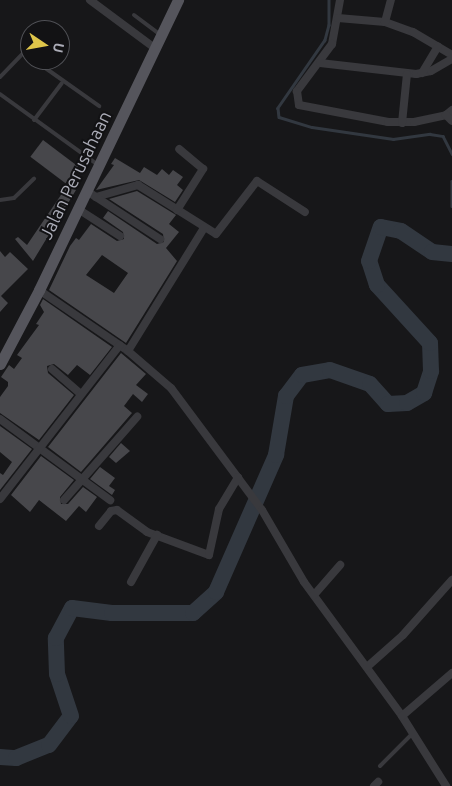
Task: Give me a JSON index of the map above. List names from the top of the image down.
{
  "streets": {
    "main road": ["Jalan Perusahaan"]
  },
  "north": "right"
}
